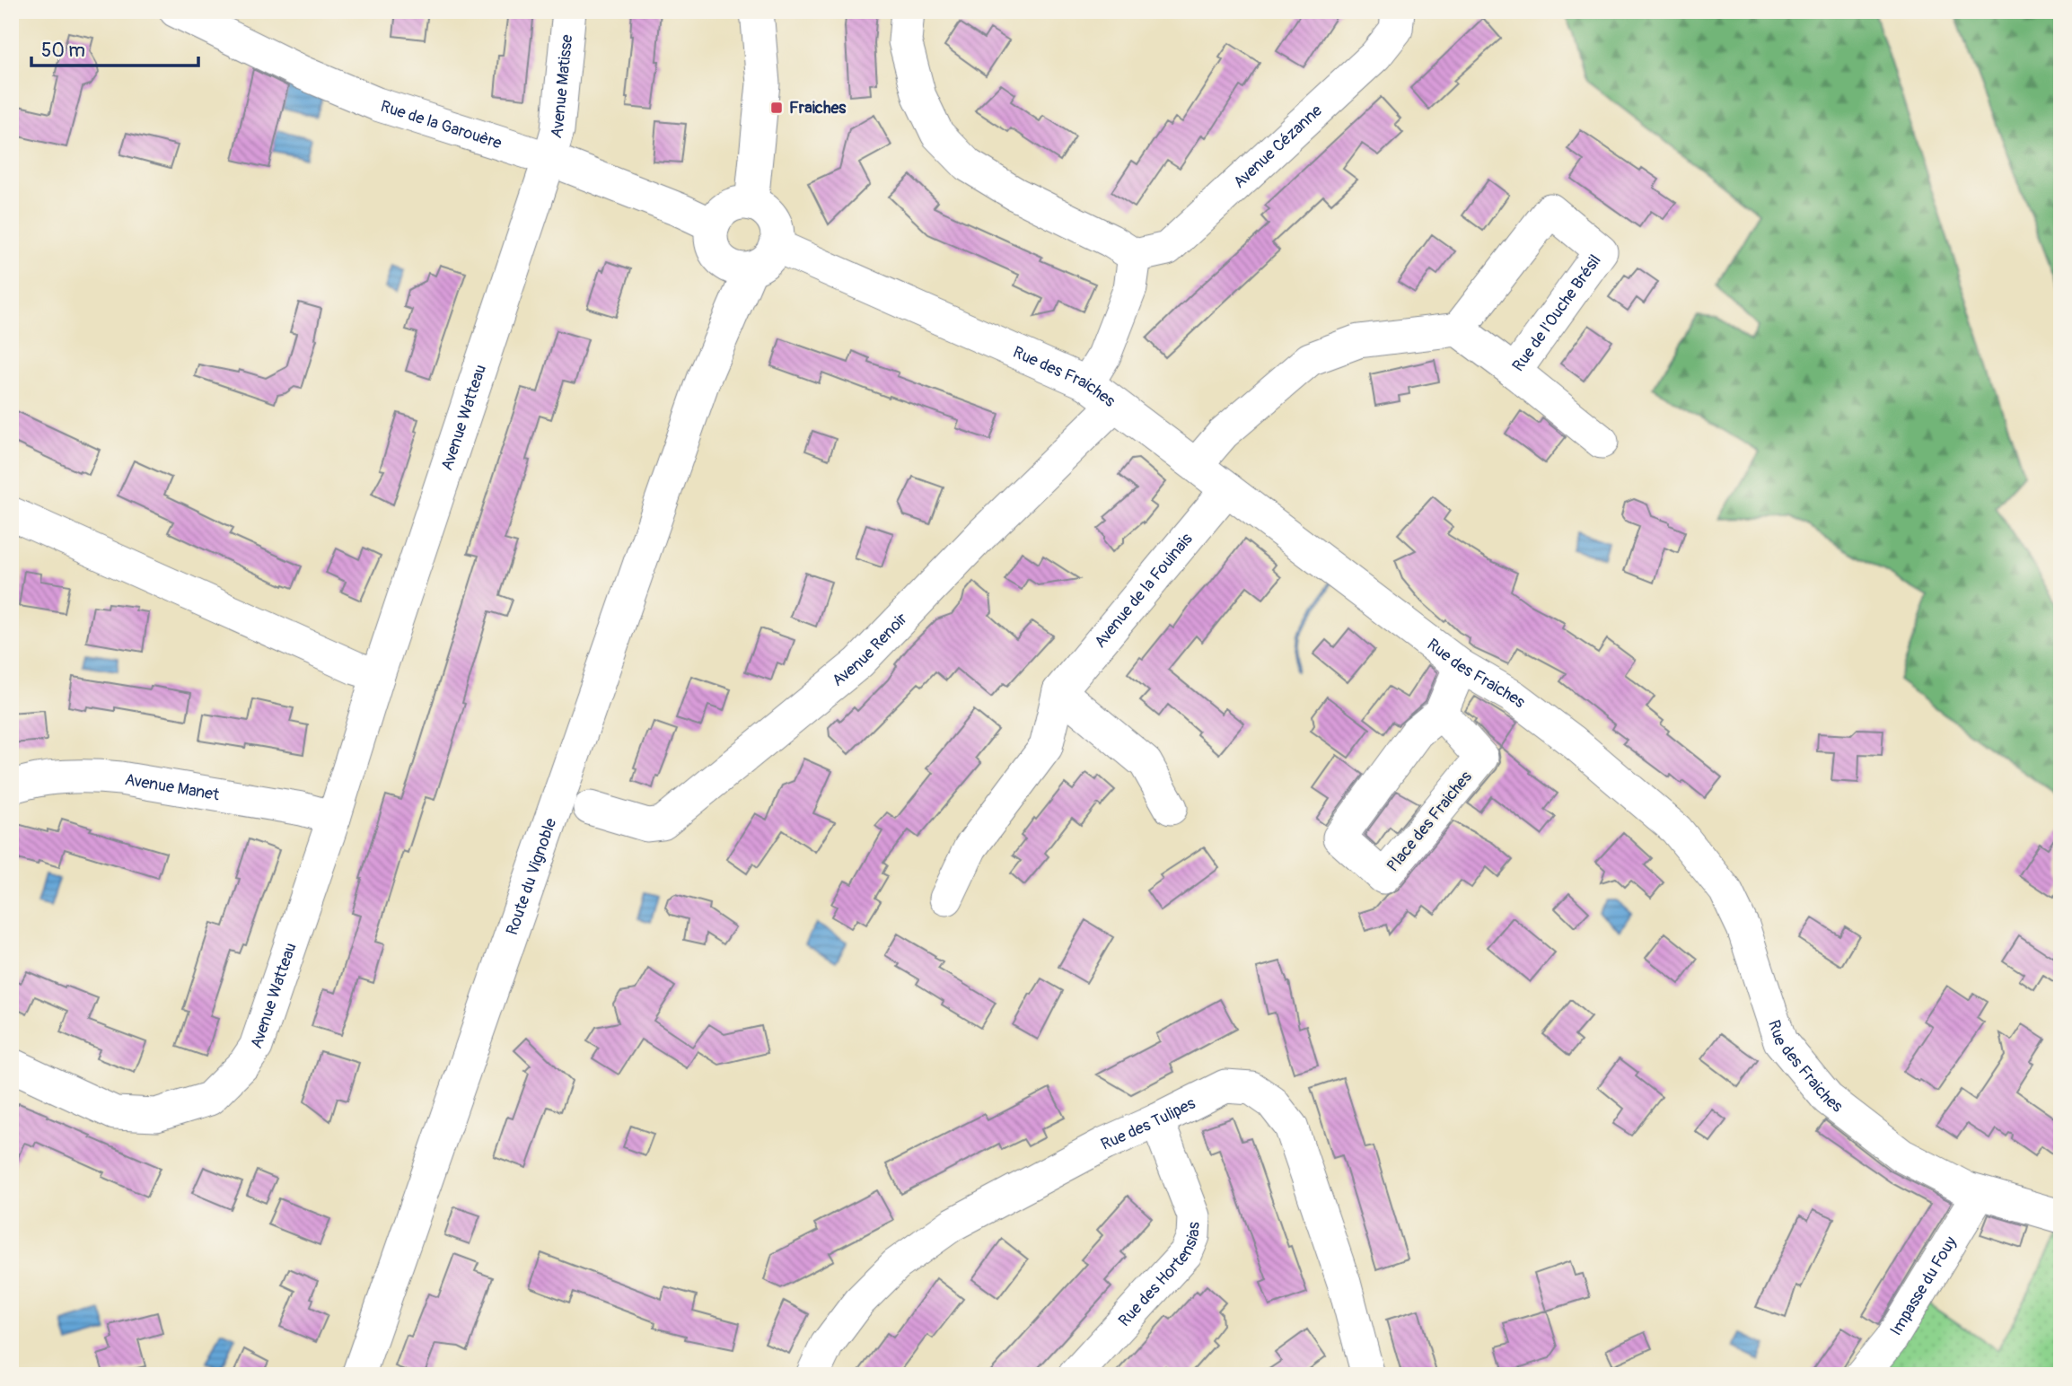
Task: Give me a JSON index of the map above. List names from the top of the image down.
{
  "streets": {
    "street": [
      "Avenue Matisse",
      "Rue de la Garouère",
      "Avenue Cézanne",
      "Rue de l'Ouche Brésil",
      "Rue des Fraiches",
      "Avenue Watteau",
      "Avenue de la Fouinais",
      "Avenue Renoir",
      "Avenue Manet",
      "Place des Fraiches",
      "Route du Vignoble",
      "Rue des Tulipes",
      "Rue des Hortensias",
      "Impasse du Fouy"
    ]
  },
  "crossings": [
    ["Avenue Matisse", "Rue de la Garouère"],
    ["Avenue Matisse", "Avenue Watteau"],
    ["Rue de la Garouère", "Rue des Fraiches"],
    ["Rue de la Garouère", "Avenue Watteau"],
    ["Rue de la Garouère", "Route du Vignoble"],
    ["Rue des Fraiches", "Avenue de la Fouinais"],
    ["Rue des Fraiches", "Avenue Renoir"],
    ["Rue des Fraiches", "Place des Fraiches"],
    ["Rue des Fraiches", "Route du Vignoble"],
    ["Rue des Fraiches", "Impasse du Fouy"],
    ["Avenue Watteau", "Avenue Manet"],
    ["Rue des Tulipes", "Rue des Hortensias"]
  ],
  "places": {
    "transit": ["Fraiches"]
  },
  "scale_bar": "50 m"
}
